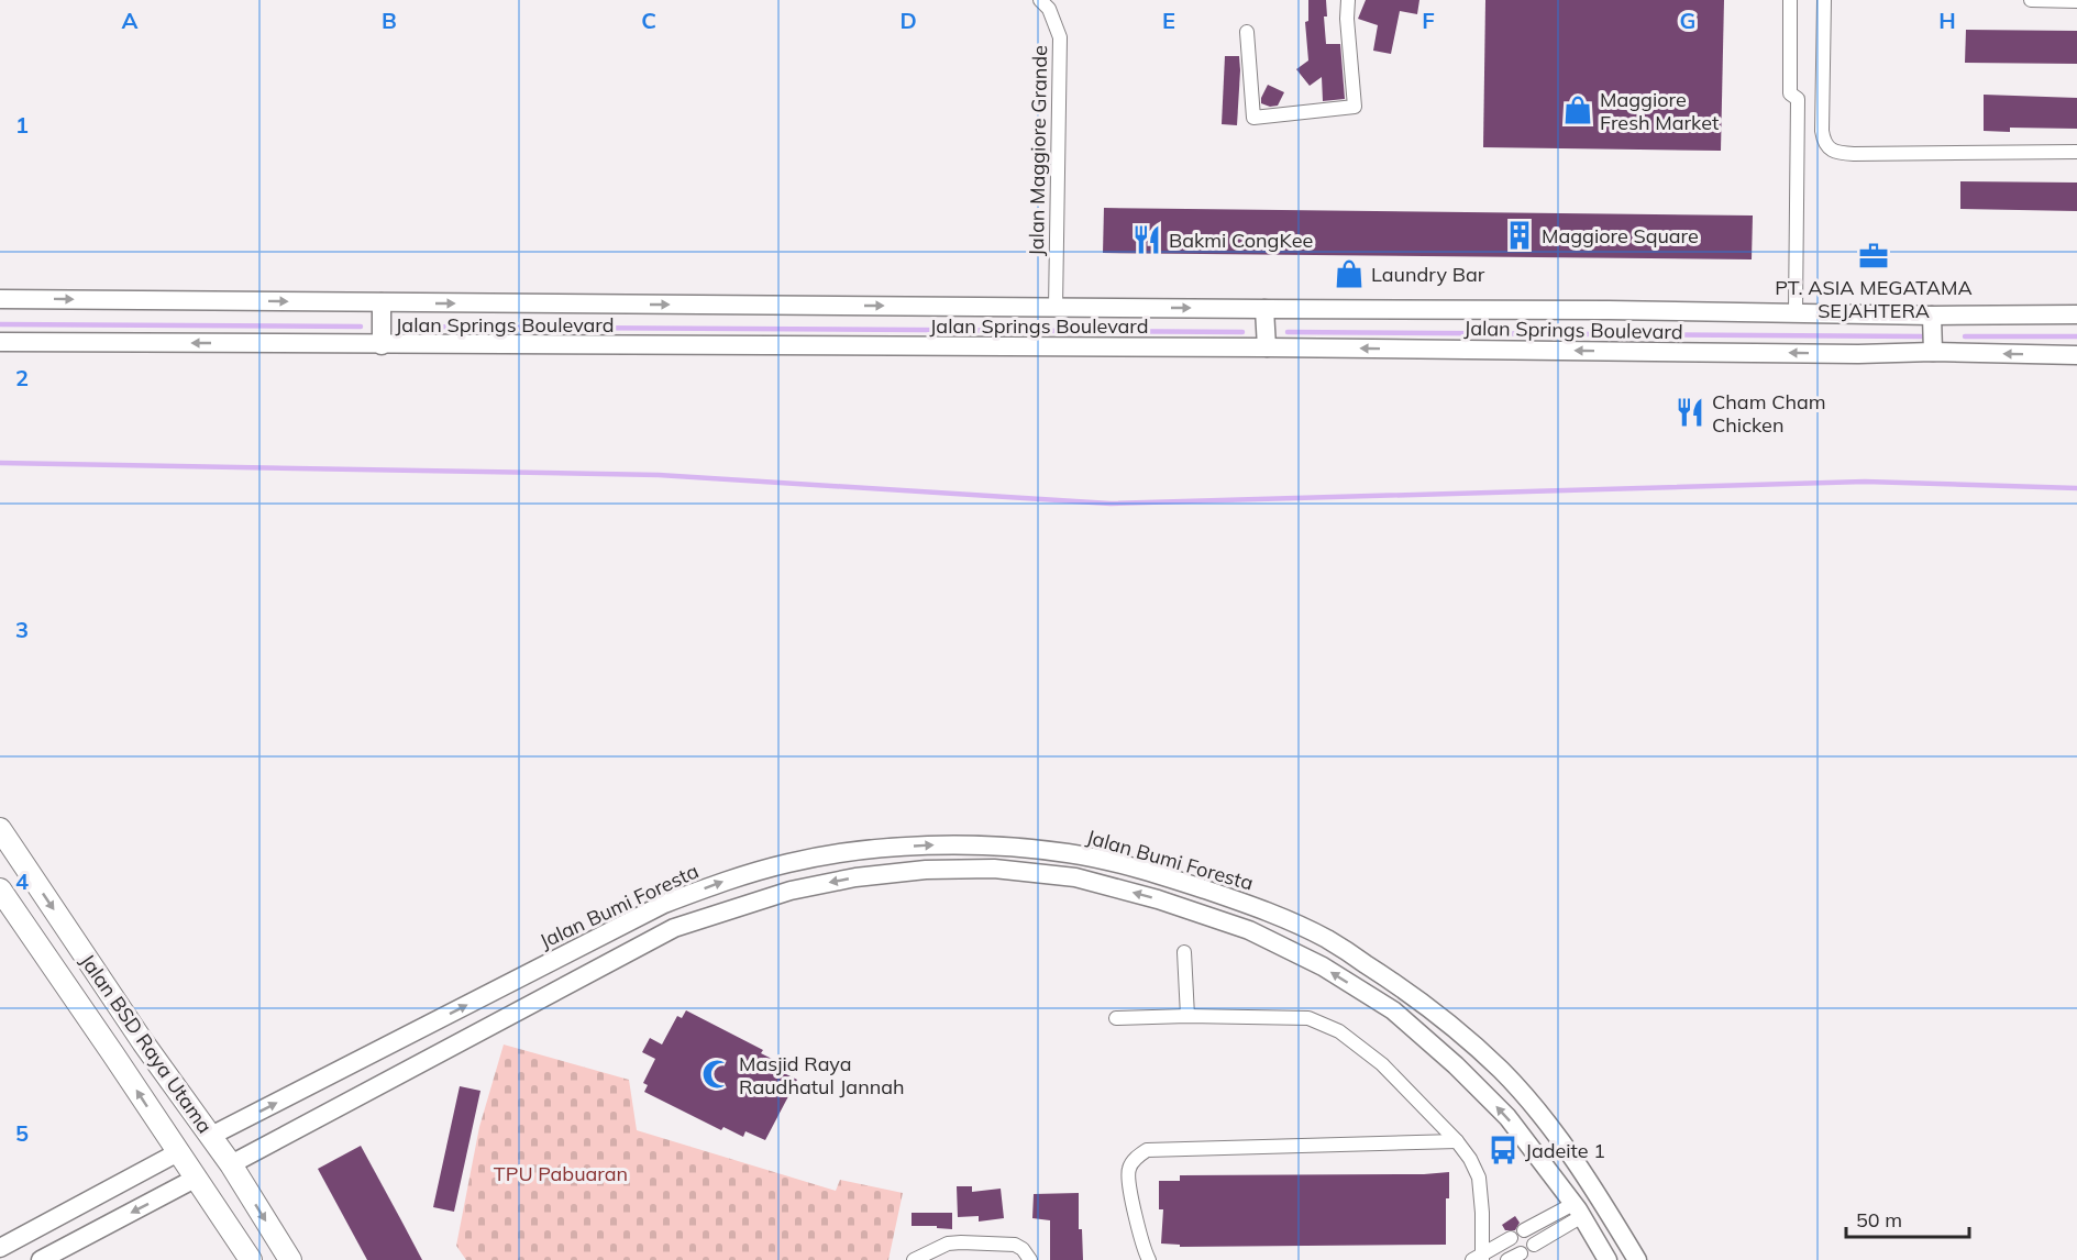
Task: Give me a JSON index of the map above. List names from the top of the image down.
{
  "streets": {
    "main road": ["Jalan Springs Boulevard", "Jalan Bumi Foresta", "Jalan BSD Raya Utama"],
    "street": ["Jalan Maggiore Grande"]
  },
  "crossings": [
    ["Jalan Maggiore Grande", "Jalan Springs Boulevard"],
    ["Jalan Bumi Foresta", "Jalan BSD Raya Utama"]
  ],
  "parks": ["TPU Pabuaran"],
  "places": {
    "shop": ["Maggiore Fresh Market", "Laundry Bar"],
    "building": ["Maggiore Square"],
    "restaurant": ["Bakmi CongKee", "Cham Cham Chicken"],
    "office": ["PT. ASIA MEGATAMA SEJAHTERA"],
    "mosque": ["Masjid Raya Raudhatul Jannah"],
    "bus stop": ["Jadeite 1"]
  },
  "scale_bar": "50 m",
  "grid": {
    "columns": [
      "A",
      "B",
      "C",
      "D",
      "E",
      "F",
      "G",
      "H"
    ],
    "rows": [
      "1",
      "2",
      "3",
      "4",
      "5"
    ]
  }
}
